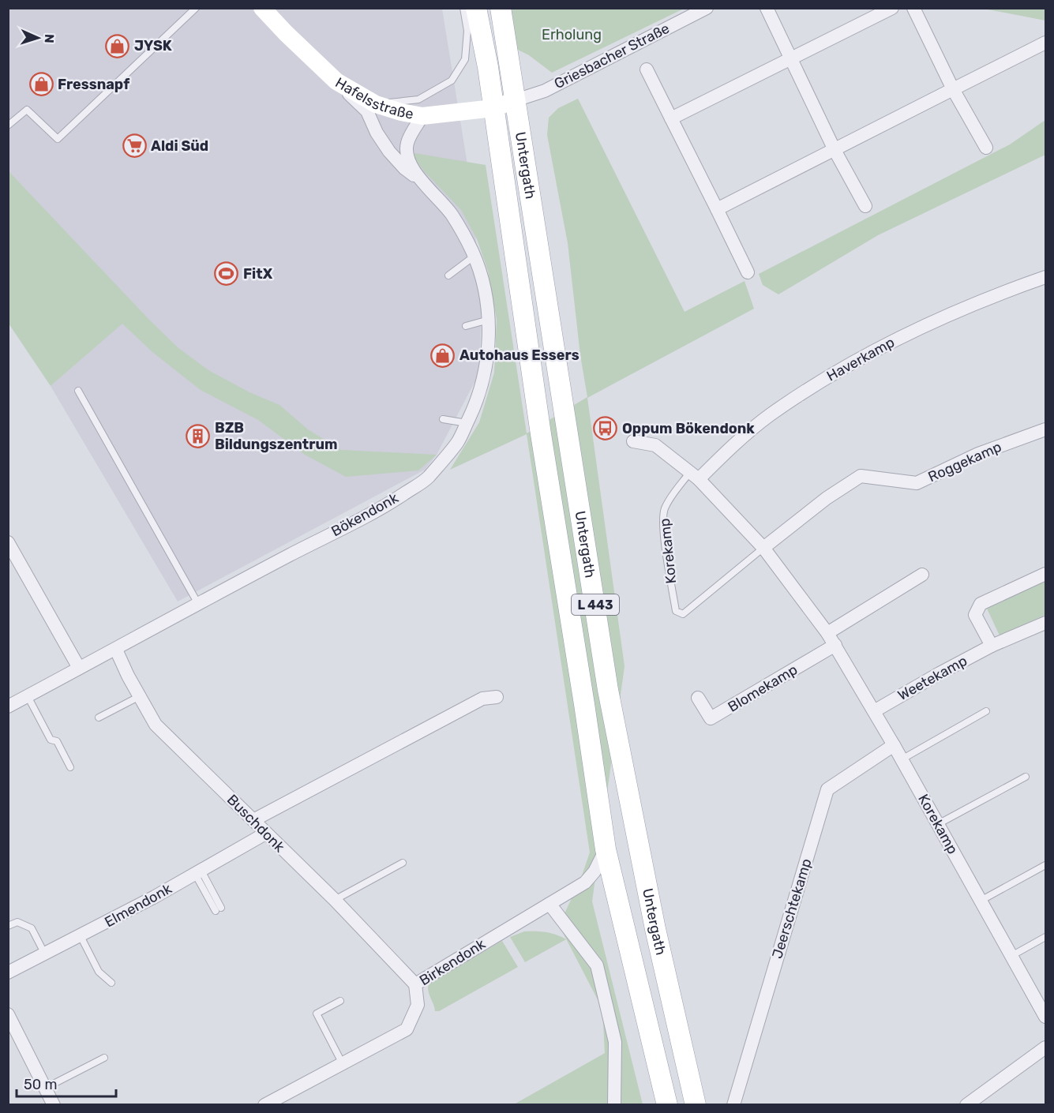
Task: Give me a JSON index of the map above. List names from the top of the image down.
{
  "streets": {
    "main road": ["Hafelsstraße", "Untergath", "L 443"],
    "street": [
      "Griesbacher Straße",
      "Haverkamp",
      "Roggekamp",
      "Bökendonk",
      "Korekamp",
      "Weetekamp",
      "Blomekamp",
      "Buschdonk",
      "Elmendonk",
      "Jeerschtekamp",
      "Birkendonk"
    ]
  },
  "crossings": [
    ["Griesbacher Straße", "Hafelsstraße"],
    ["Griesbacher Straße", "Untergath"],
    ["Hafelsstraße", "Untergath"],
    ["Hafelsstraße", "Bökendonk"],
    ["Untergath", "Birkendonk"],
    ["Haverkamp", "Korekamp"],
    ["Roggekamp", "Korekamp"],
    ["Bökendonk", "Buschdonk"],
    ["Korekamp", "Weetekamp"],
    ["Korekamp", "Blomekamp"],
    ["Korekamp", "Jeerschtekamp"],
    ["Buschdonk", "Elmendonk"],
    ["Buschdonk", "Birkendonk"]
  ],
  "parks": ["Erholung"],
  "places": {
    "shop": ["JYSK", "Fressnapf", "Autohaus Essers"],
    "supermarket": ["Aldi Süd"],
    "sports": ["FitX"],
    "bus stop": ["Oppum Bökendonk"],
    "building": ["BZB Bildungszentrum"]
  },
  "scale_bar": "50 m",
  "north": "right"
}
